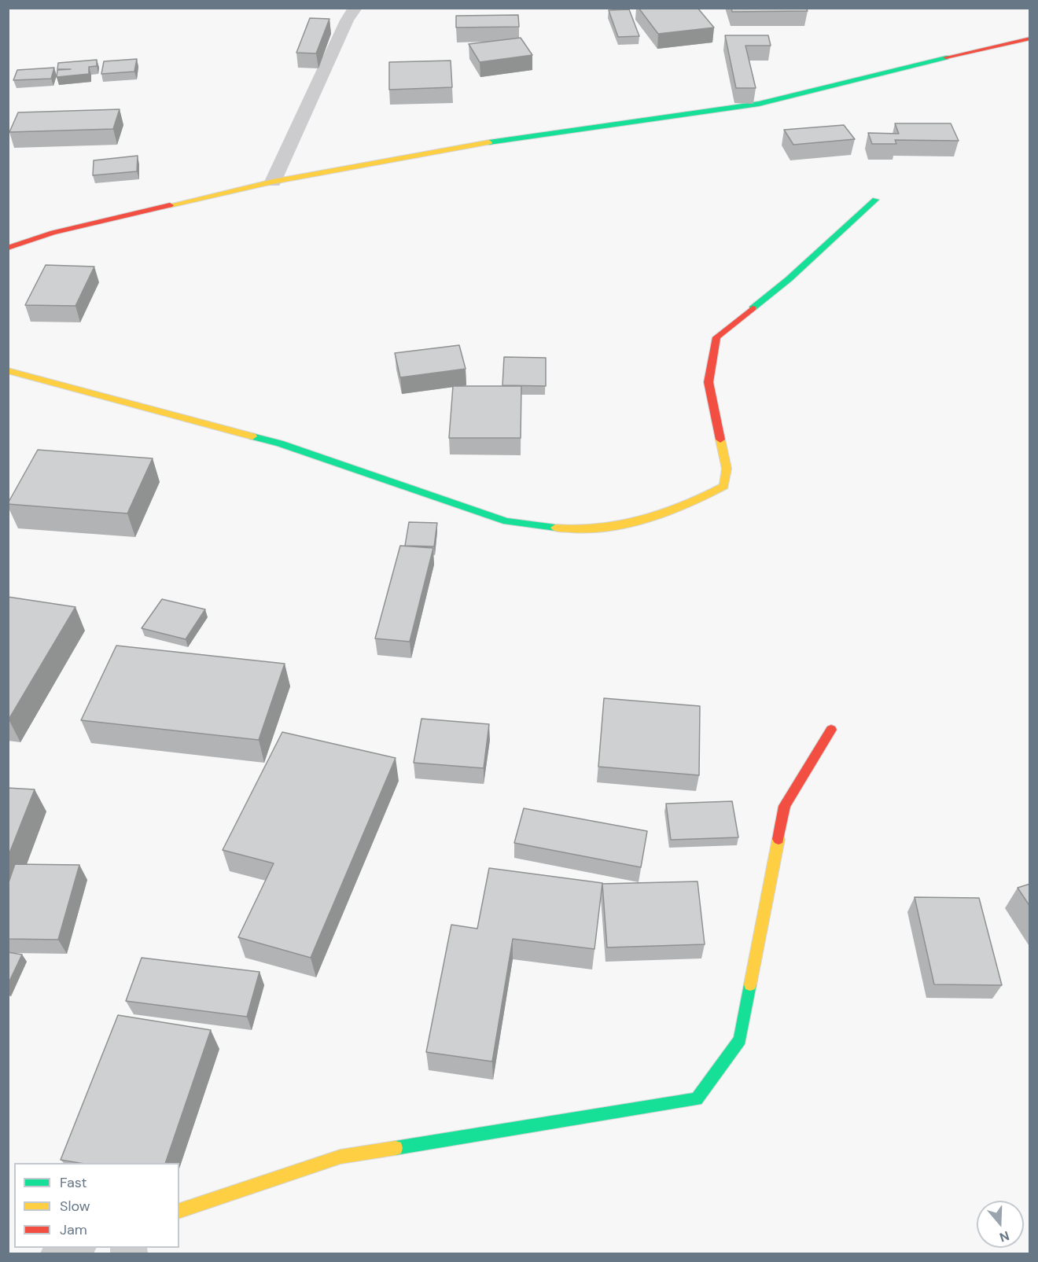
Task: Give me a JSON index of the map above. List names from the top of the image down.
{
  "legend": ["Fast", "Slow", "Jam"],
  "north": "bottom"
}
